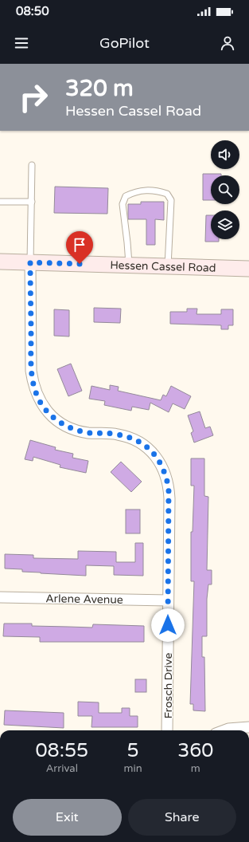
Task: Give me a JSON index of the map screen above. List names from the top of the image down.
{
  "streets": {
    "main road": ["Hessen Cassel Road"],
    "street": ["Arlene Avenue", "Frosch Drive"]
  },
  "crossings": [
    ["Hessen Cassel Road", "Frosch Drive"],
    ["Arlene Avenue", "Frosch Drive"]
  ],
  "page": {
    "status": "08:50",
    "header": "GoPilot",
    "turn": ["320 m", "Hessen Cassel Road"],
    "eta": [
      "08:55",
      "Arrival",
      "5",
      "min",
      "360",
      "m"
    ],
    "buttons": ["Exit", "Share"]
  }
}
